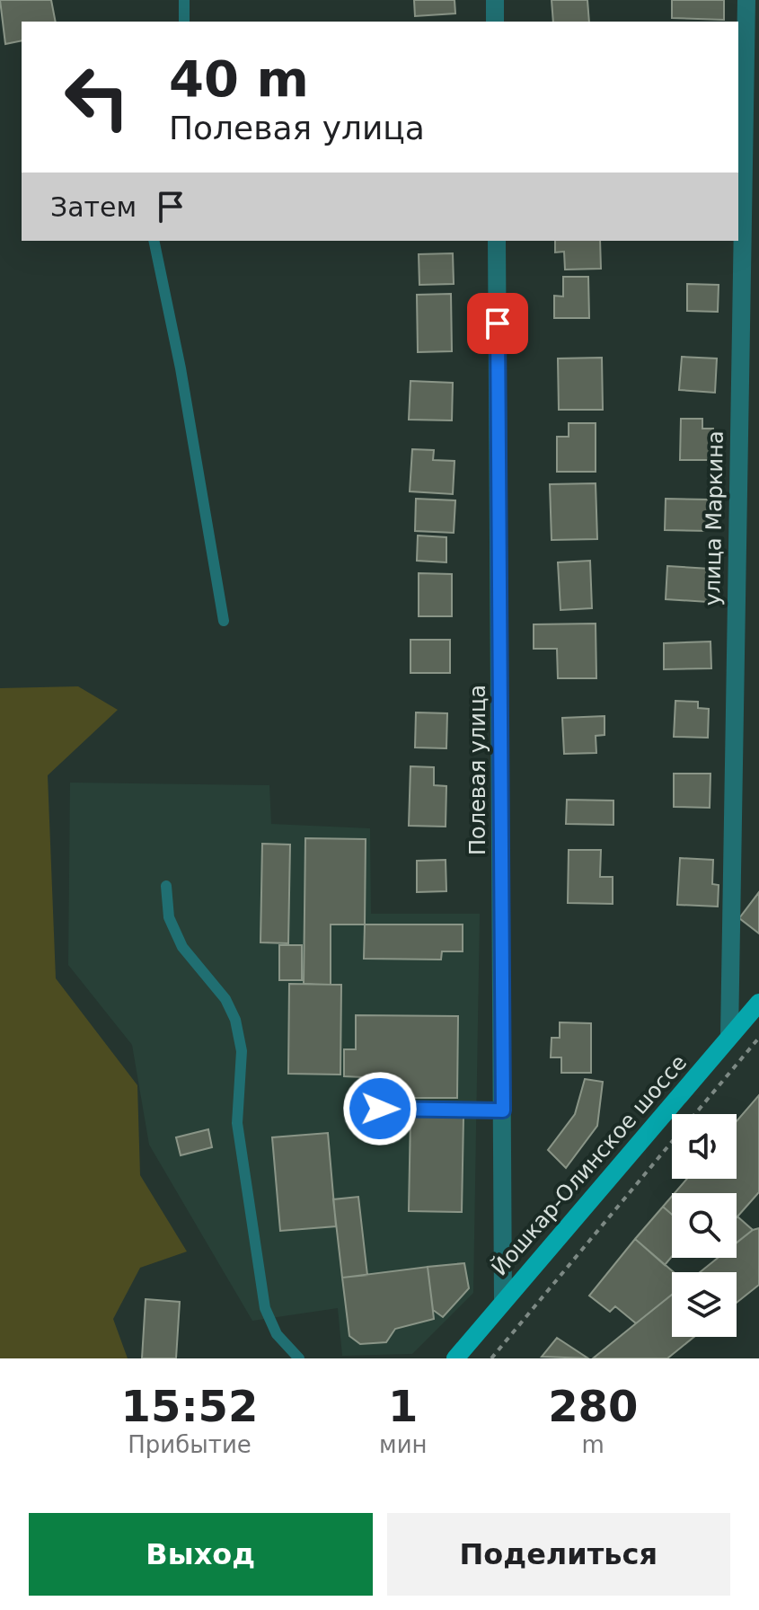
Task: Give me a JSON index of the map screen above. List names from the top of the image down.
{
  "streets": {
    "main road": ["Йошкар-Олинское шоссе"],
    "street": ["улица Маркина", "Полевая улица"]
  },
  "crossings": [
    ["улица Маркина", "Йошкар-Олинское шоссе"],
    ["Полевая улица", "Йошкар-Олинское шоссе"]
  ],
  "page": {
    "turn": ["40 m", "Полевая улица"],
    "then": "Затем",
    "eta": [
      "15:52",
      "Прибытие",
      "1",
      "мин",
      "280",
      "m"
    ],
    "buttons": ["Выход", "Поделиться"]
  }
}
